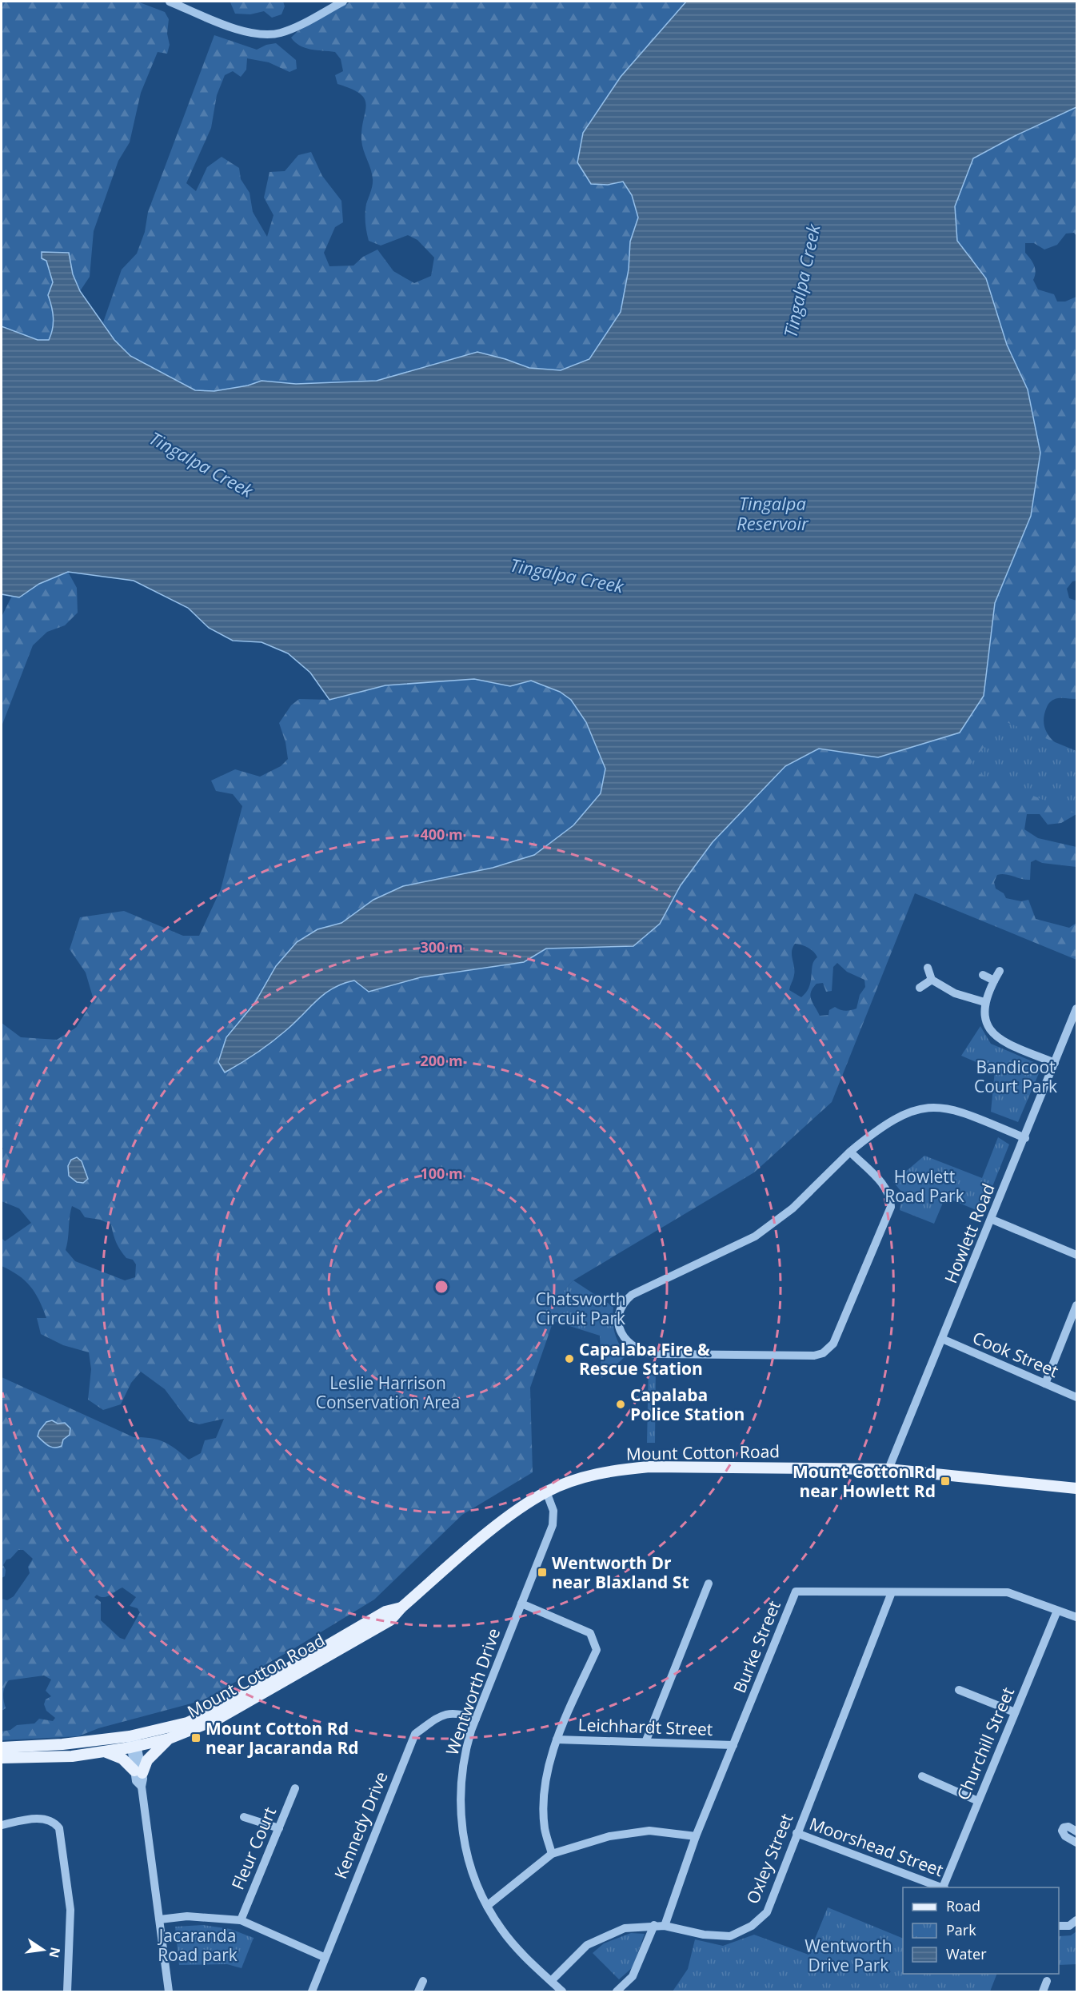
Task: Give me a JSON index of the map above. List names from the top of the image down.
{
  "streets": {
    "main road": ["Mount Cotton Road"],
    "street": [
      "Howlett Road",
      "Cook Street",
      "Burke Street",
      "Wentworth Drive",
      "Leichhardt Street",
      "Churchill Street",
      "Kennedy Drive",
      "Moorshead Street",
      "Fleur Court",
      "Oxley Street"
    ]
  },
  "crossings": [
    ["Howlett Road", "Cook Street"],
    ["Howlett Road", "Mount Cotton Road"],
    ["Mount Cotton Road", "Wentworth Drive"],
    ["Burke Street", "Leichhardt Street"],
    ["Burke Street", "Churchill Street"],
    ["Burke Street", "Oxley Street"],
    ["Wentworth Drive", "Kennedy Drive"],
    ["Wentworth Drive", "Oxley Street"],
    ["Moorshead Street", "Oxley Street"]
  ],
  "water": ["Tingalpa Creek", "Tingalpa Reservoir"],
  "parks": [
    "Bandicoot Court Park",
    "Howlett Road Park",
    "Chatsworth Circuit Park",
    "Leslie Harrison Conservation Area",
    "Jacaranda Road park",
    "Wentworth Drive Park"
  ],
  "places": {
    "other": ["Capalaba Fire & Rescue Station", "Capalaba Police Station"],
    "transit": ["Mount Cotton Rd near Howlett Rd", "Wentworth Dr near Blaxland St", "Mount Cotton Rd near Jacaranda Rd"]
  },
  "legend": ["Road", "Park", "Water"],
  "north": "right",
  "rings": [
    "400 m",
    "300 m",
    "200 m",
    "100 m"
  ]
}
